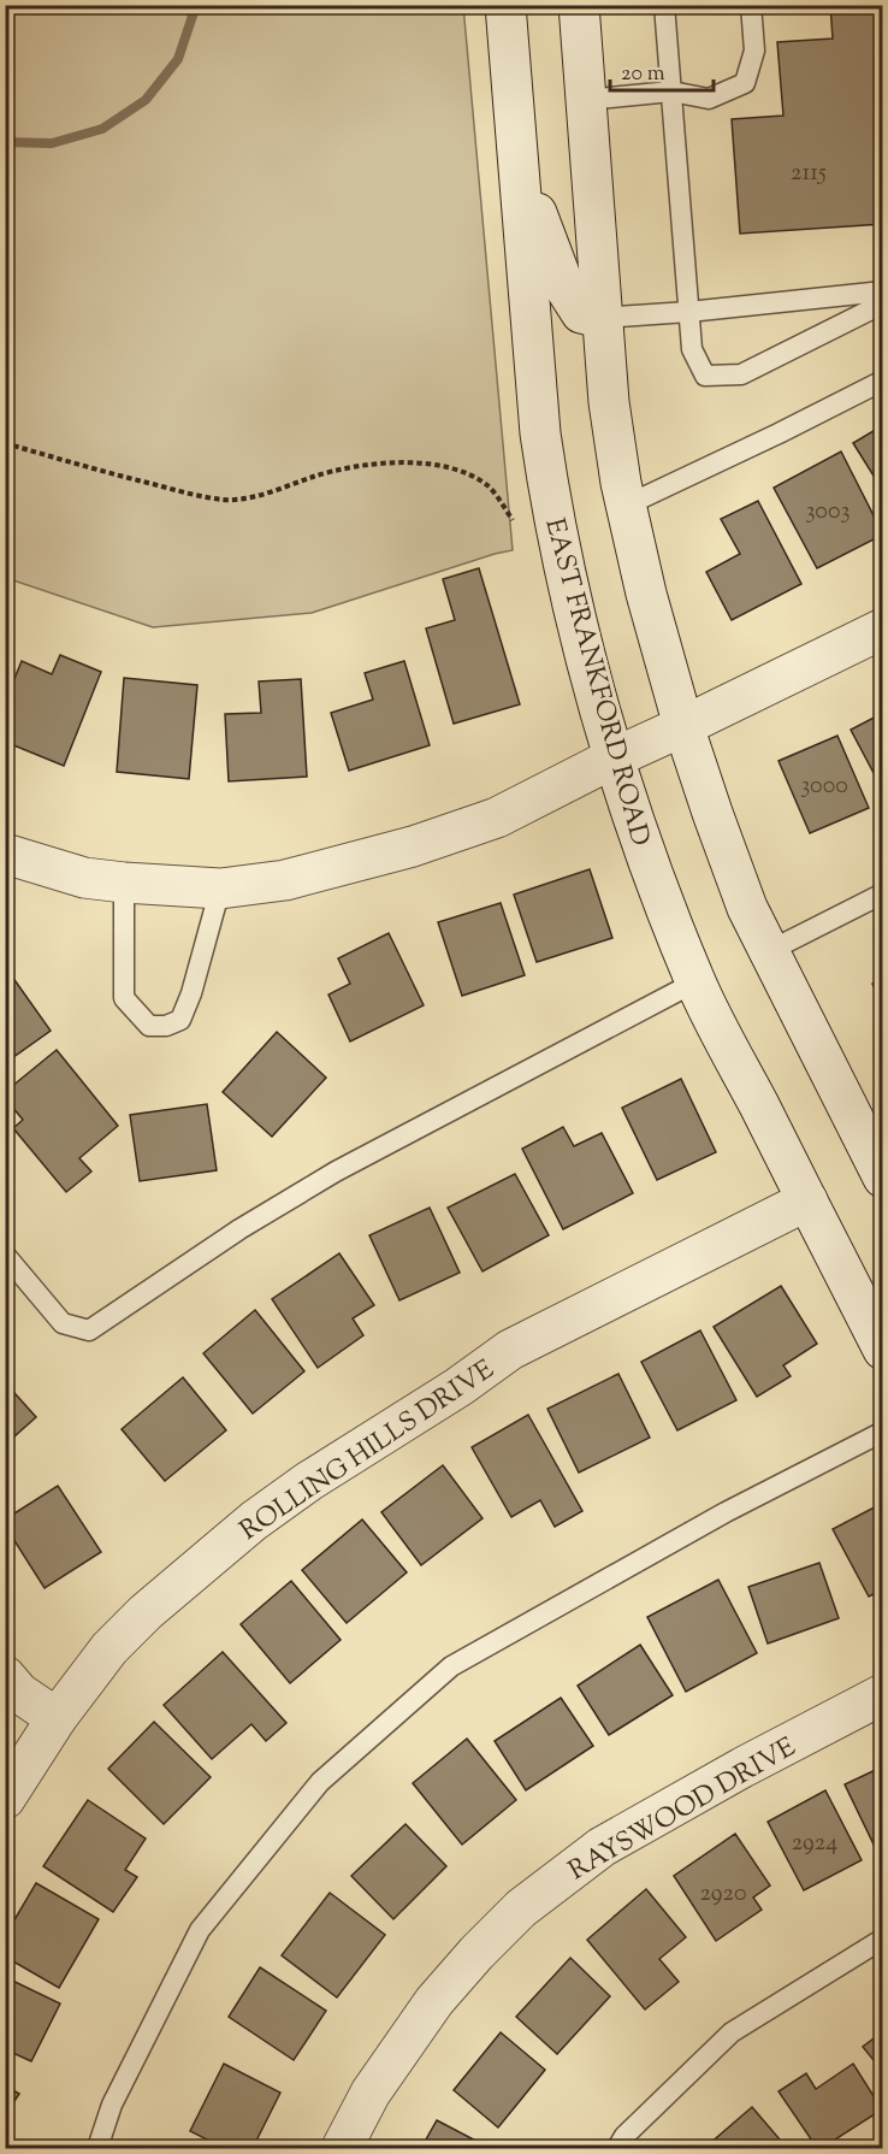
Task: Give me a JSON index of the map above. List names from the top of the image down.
{
  "streets": {
    "main road": ["EAST FRANKFORD ROAD", "ROLLING HILLS DRIVE", "RAYSWOOD DRIVE"]
  },
  "crossings": [
    ["EAST FRANKFORD ROAD", "ROLLING HILLS DRIVE"]
  ],
  "house_numbers": [
    "2115",
    "3003",
    "3000",
    "2924",
    "2920"
  ],
  "scale_bar": "20 m"
}
